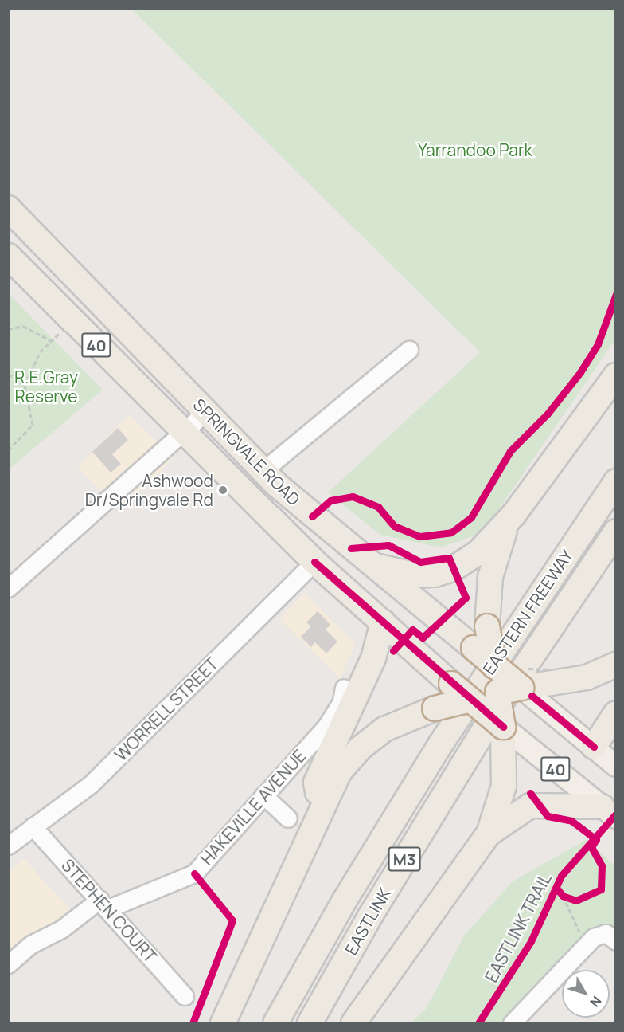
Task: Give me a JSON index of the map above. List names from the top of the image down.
{
  "streets": {
    "highway": [
      "40",
      "SPRINGVALE ROAD",
      "EASTERN FREEWAY",
      "M3",
      "EASTLINK"
    ],
    "street": ["WORRELL STREET", "HAKEVILLE AVENUE", "STEPHEN COURT"],
    "cycle path": ["EASTLINK TRAIL"]
  },
  "crossings": [
    ["SPRINGVALE ROAD", "EASTERN FREEWAY"],
    ["SPRINGVALE ROAD", "WORRELL STREET"],
    ["SPRINGVALE ROAD", "EASTLINK"],
    ["EASTERN FREEWAY", "EASTLINK"],
    ["WORRELL STREET", "STEPHEN COURT"],
    ["HAKEVILLE AVENUE", "STEPHEN COURT"]
  ],
  "parks": ["Yarrandoo Park", "R.E.Gray Reserve"],
  "places": ["Ashwood Dr/Springvale Rd"],
  "north": "bottom right"
}
